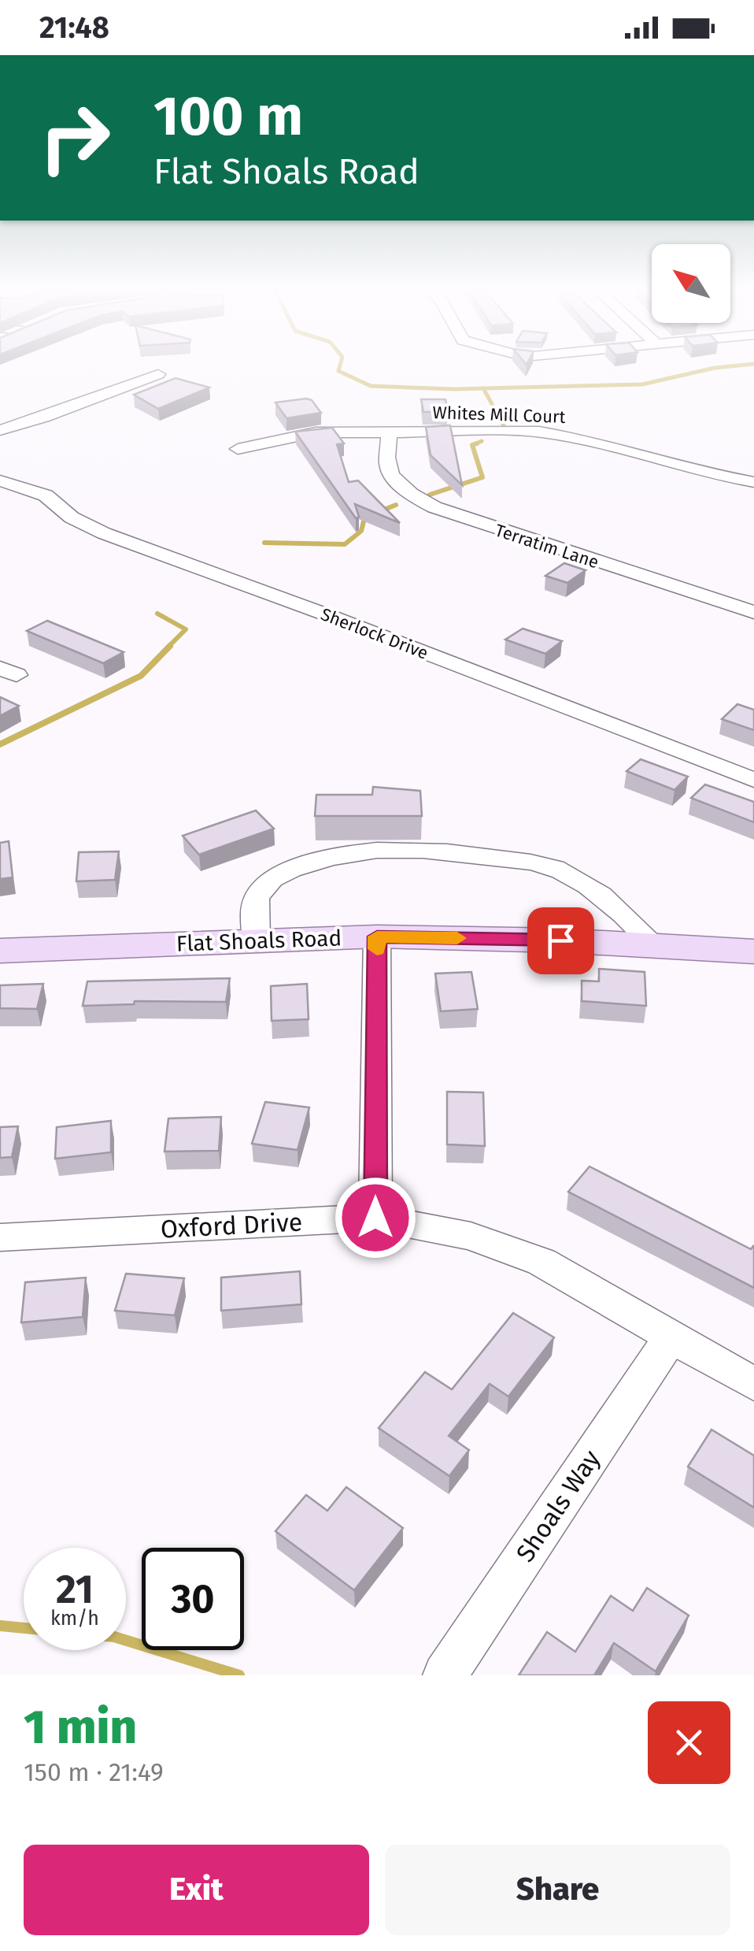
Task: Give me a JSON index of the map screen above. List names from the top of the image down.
{
  "streets": {
    "main road": ["Flat Shoals Road"],
    "street": [
      "Whites Mill Court",
      "Terratim Lane",
      "Sherlock Drive",
      "Oxford Drive",
      "Shoals Way"
    ]
  },
  "crossings": [
    ["Whites Mill Court", "Terratim Lane"],
    ["Oxford Drive", "Shoals Way"]
  ],
  "north": "top left",
  "page": {
    "status": "21:48",
    "turn": ["100 m", "Flat Shoals Road"],
    "speed": "21 km/h",
    "limit": "30",
    "heading": ["1 min", "150 m · 21:49"],
    "buttons": ["Exit", "Share"]
  }
}
